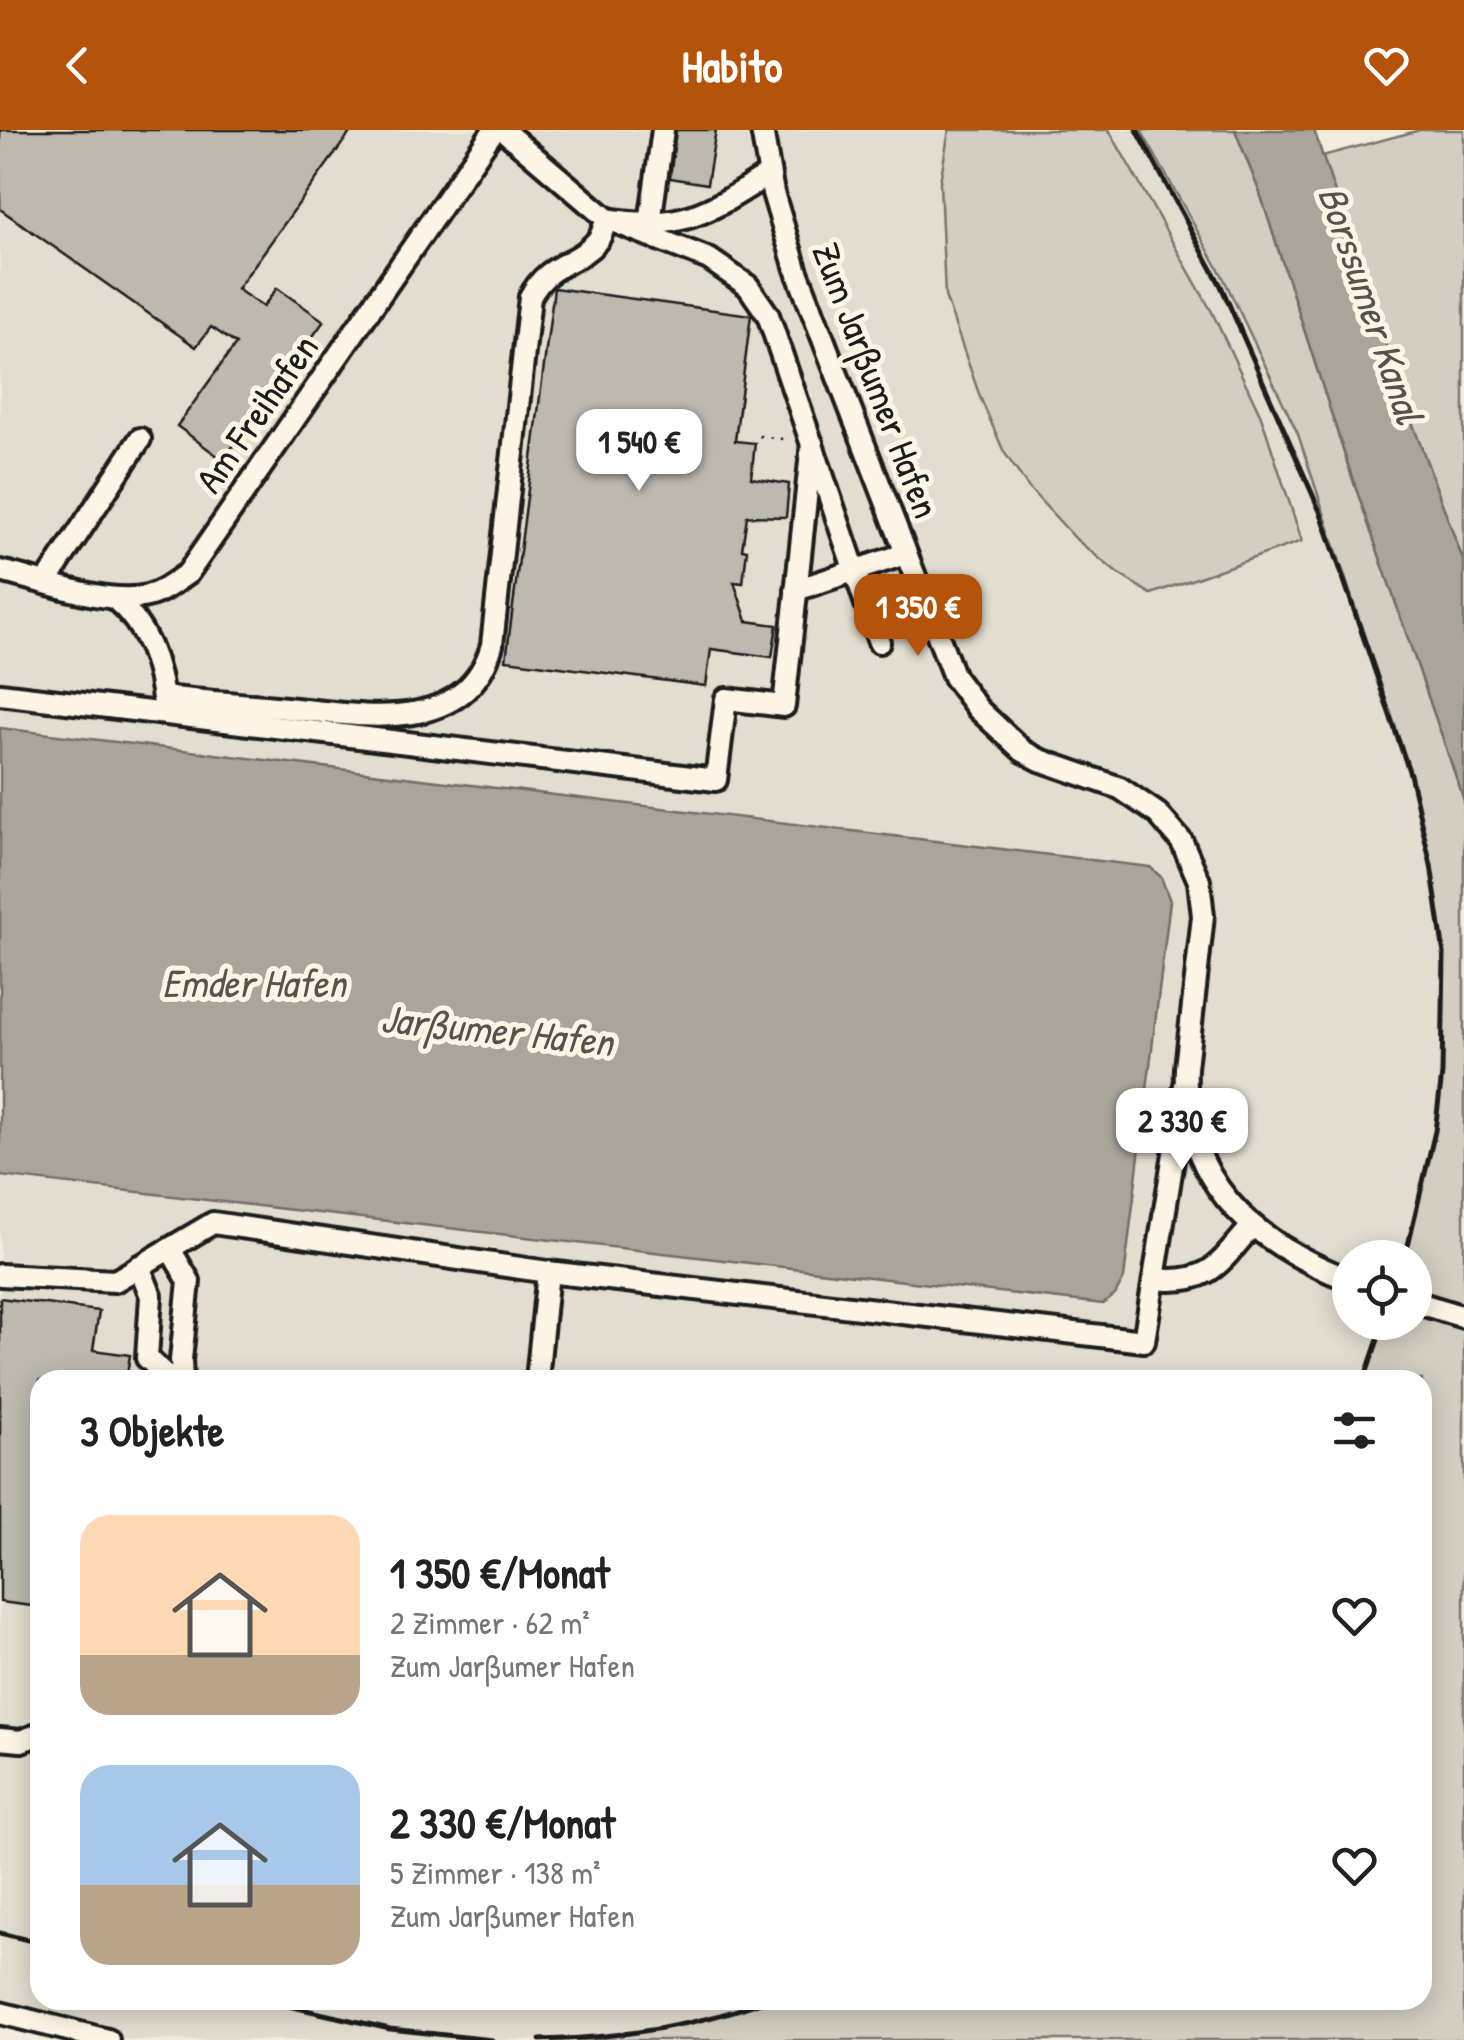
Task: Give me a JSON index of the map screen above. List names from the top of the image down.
{
  "streets": {
    "street": ["Zum Jarßumer Hafen", "Am Freihafen"]
  },
  "water": ["Borssumer Kanal", "Emder Hafen", "Jarßumer Hafen"],
  "page": {
    "header": "Habito",
    "price": ["1 540 €", "1 350 €", "2 330 €"],
    "heading": "3 Objekte",
    "list": [
      {
        "name": "1 350 €/Monat",
        "note": "2 Zimmer · 62 m² · Zum Jarßumer Hafen"
      },
      {
        "name": "2 330 €/Monat",
        "note": "5 Zimmer · 138 m² · Zum Jarßumer Hafen"
      }
    ]
  }
}
